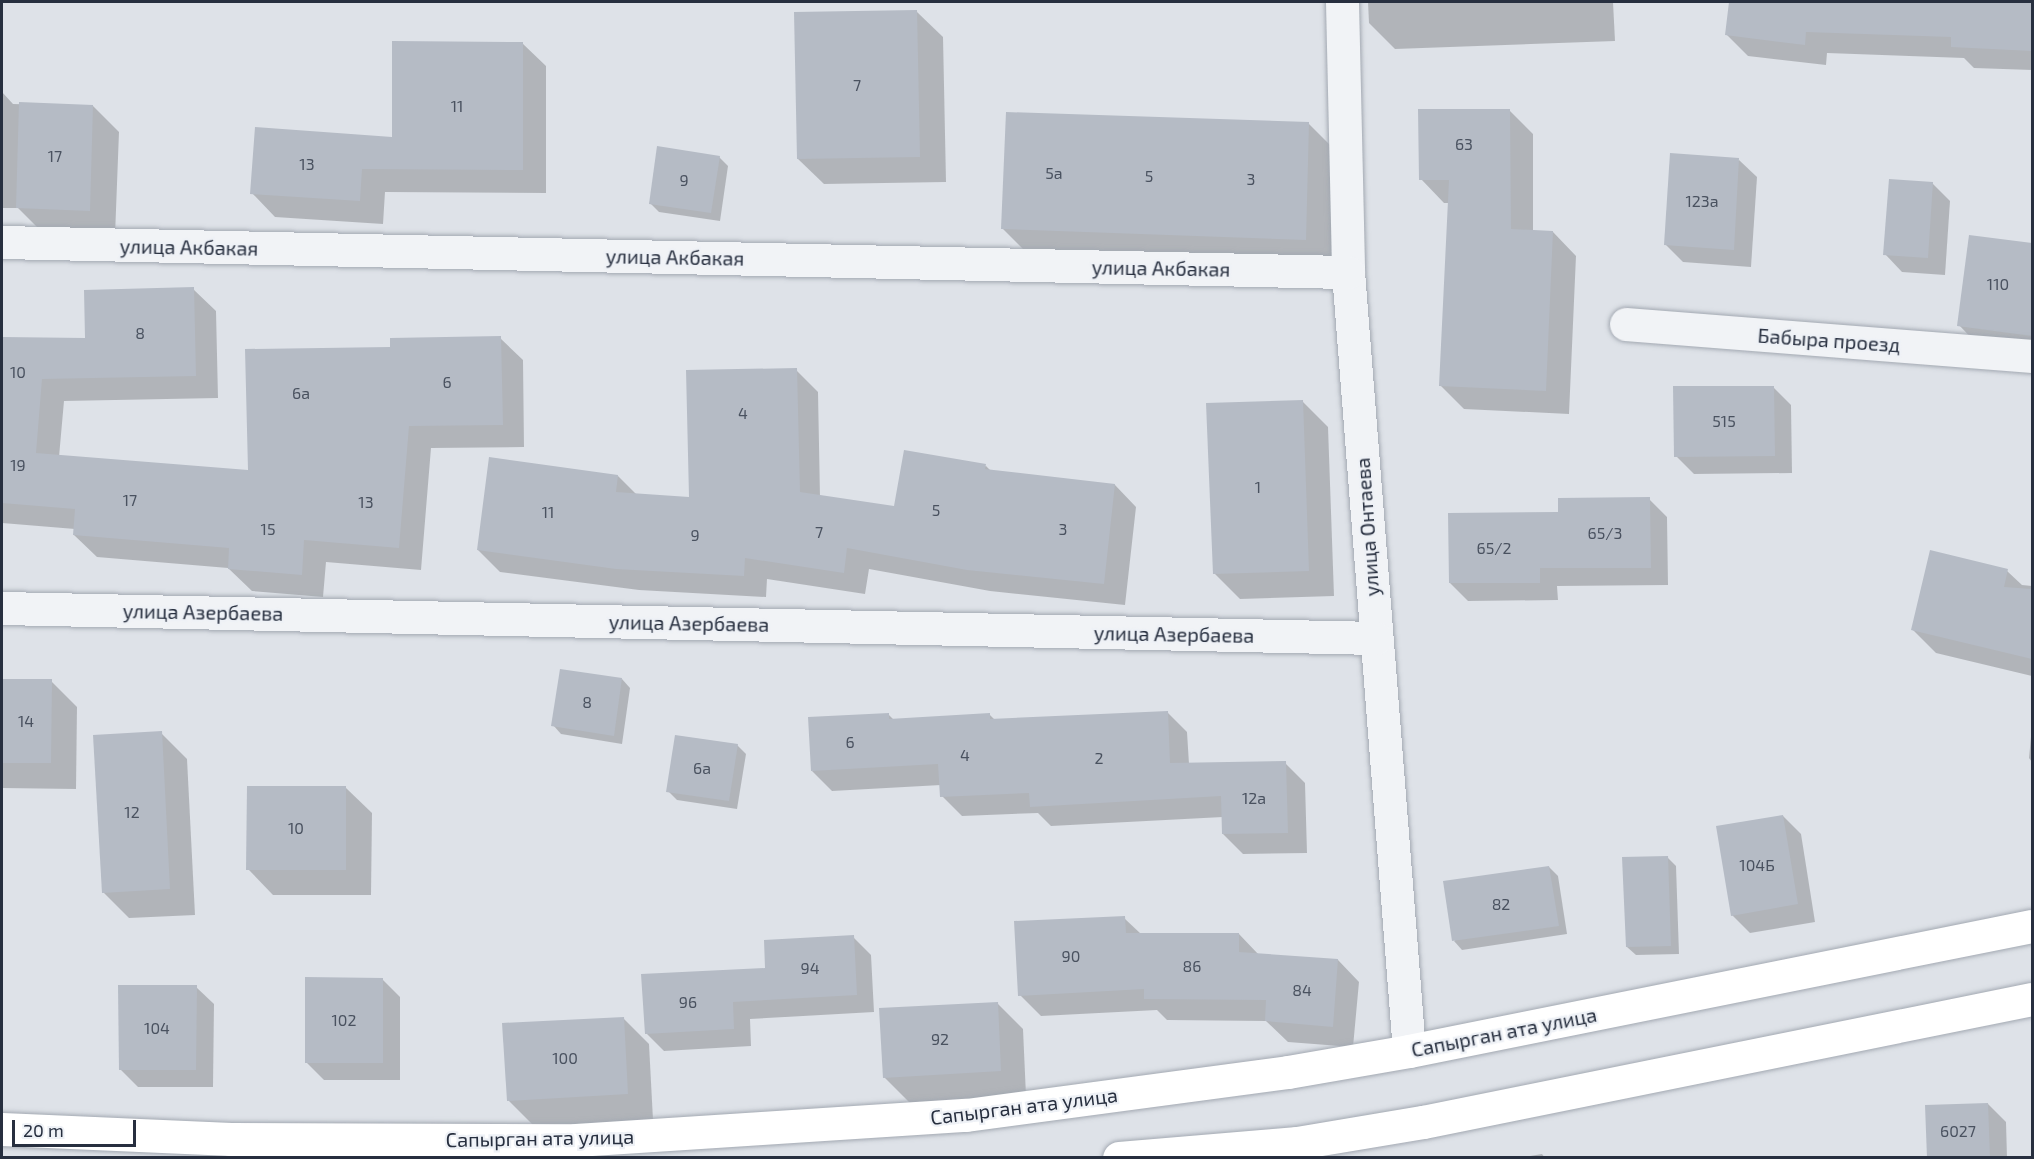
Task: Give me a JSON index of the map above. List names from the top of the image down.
{
  "streets": {
    "main road": ["Сапырган ата улица"],
    "street": [
      "улица Акбакая",
      "Бабыра проезд",
      "улица Онтаева",
      "улица Азербаева"
    ]
  },
  "crossings": [
    ["улица Акбакая", "улица Онтаева"],
    ["улица Онтаева", "улица Азербаева"],
    ["улица Онтаева", "Сапырган ата улица"]
  ],
  "house_numbers": [
    "7",
    "11",
    "63",
    "17",
    "13",
    "5а",
    "5",
    "3",
    "9",
    "123а",
    "110",
    "8",
    "10",
    "6",
    "6а",
    "4",
    "515",
    "19",
    "1",
    "17",
    "13",
    "5",
    "11",
    "15",
    "3",
    "7",
    "65/3",
    "9",
    "65/2",
    "8",
    "14",
    "6",
    "4",
    "2",
    "6а",
    "12а",
    "12",
    "10",
    "104Б",
    "82",
    "90",
    "86",
    "94",
    "84",
    "96",
    "102",
    "104",
    "92",
    "100",
    "6027"
  ],
  "scale_bar": "20 m"
}
